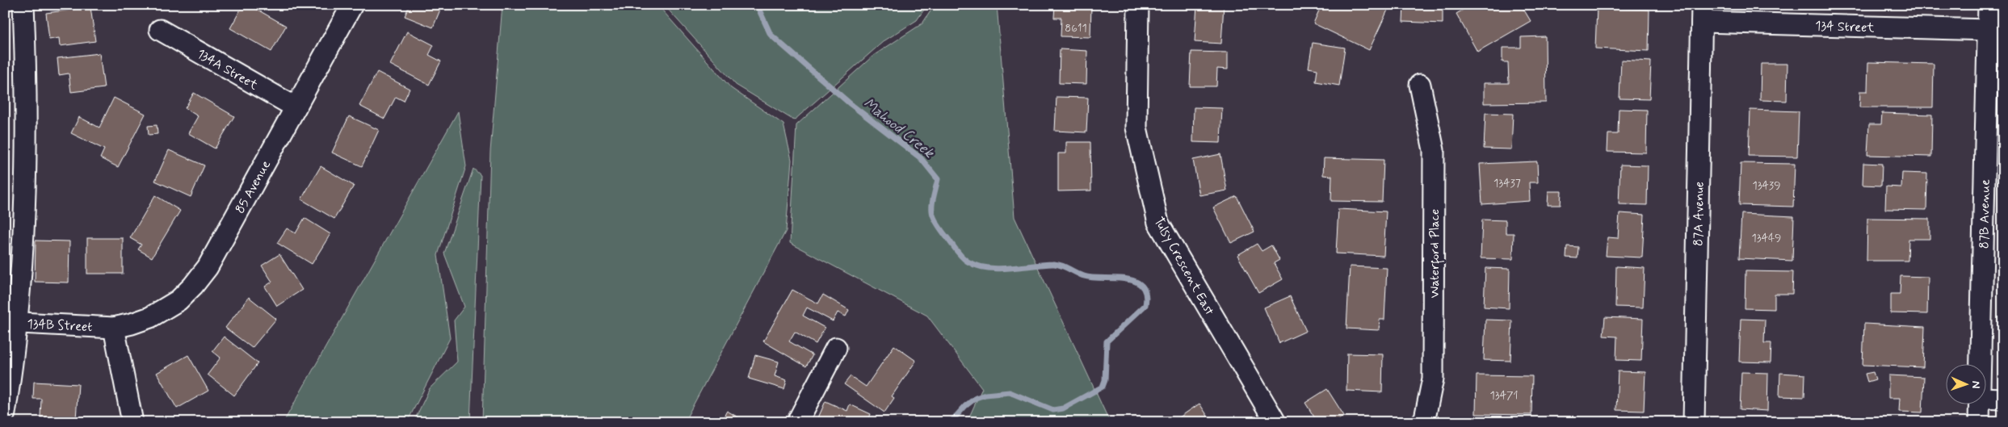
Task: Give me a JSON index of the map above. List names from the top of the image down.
{
  "streets": {
    "street": [
      "134 Street",
      "134A Street",
      "85 Avenue",
      "87A Avenue",
      "87B Avenue",
      "Waterford Place",
      "Tulsy Crescent East",
      "134B Street"
    ]
  },
  "crossings": [
    ["134 Street", "87A Avenue"],
    ["134 Street", "87B Avenue"],
    ["134A Street", "85 Avenue"],
    ["85 Avenue", "134B Street"]
  ],
  "water": ["Mahood Creek"],
  "house_numbers": [
    "8611",
    "13437",
    "13439",
    "13449",
    "13471"
  ],
  "north": "right"
}
